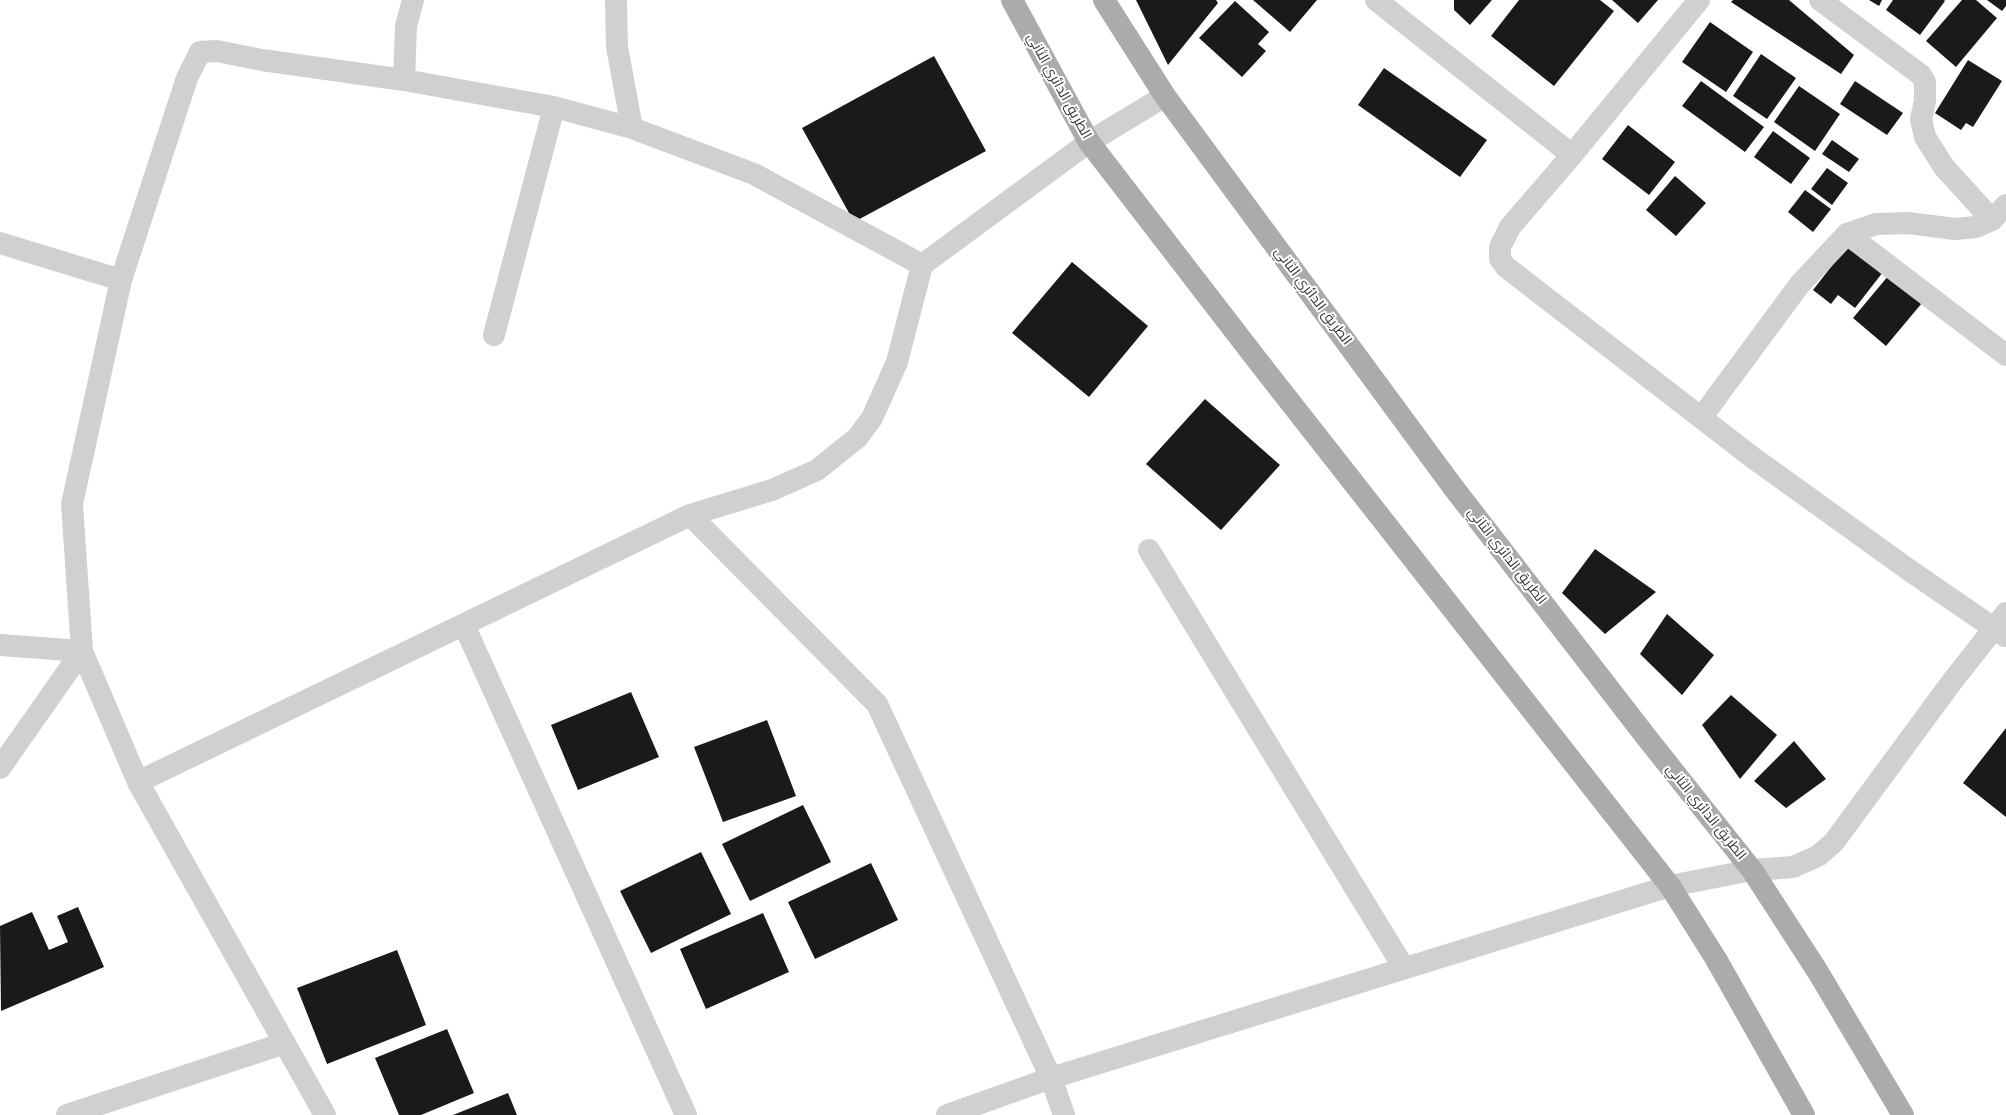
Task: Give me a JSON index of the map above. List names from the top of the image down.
{
  "streets": {
    "main road": ["الطريق الدائري الثاني"]
  }
}
